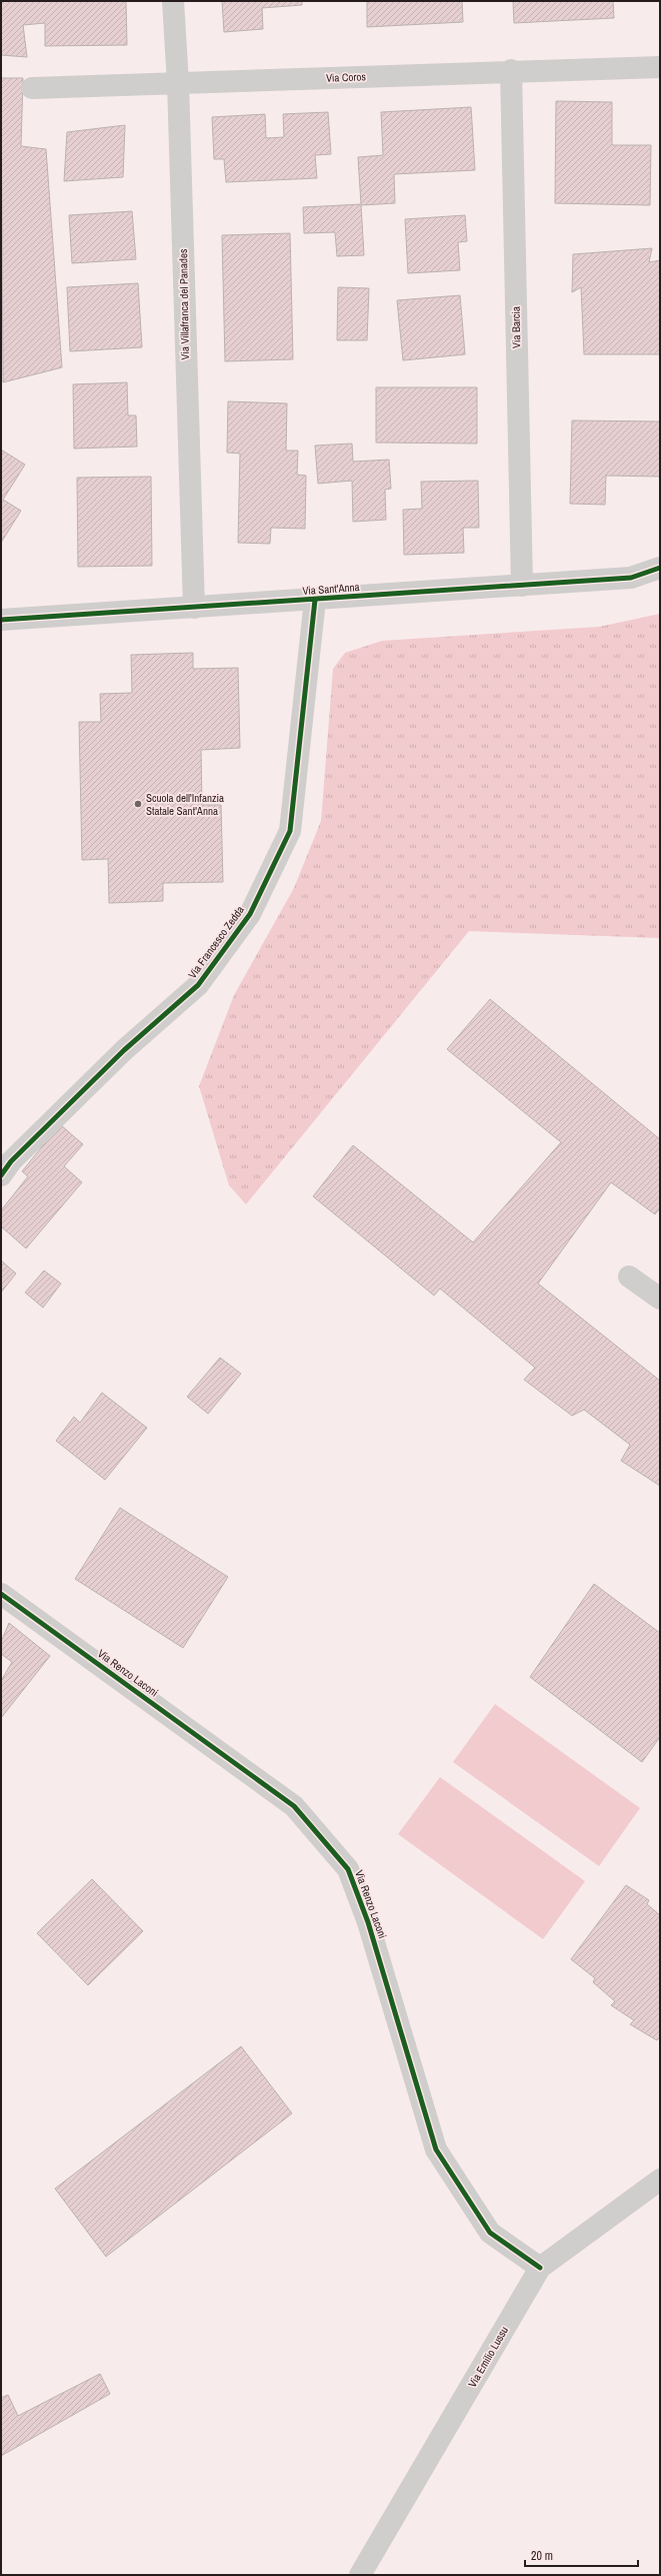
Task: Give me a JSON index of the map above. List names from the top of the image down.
{
  "streets": {
    "street": [
      "Via Coros",
      "Via Villafranca del Panades",
      "Via Barcia",
      "Via Sant'Anna",
      "Via Francesco Zedda",
      "Via Renzo Laconi",
      "Via Emilio Lussu"
    ]
  },
  "crossings": [
    ["Via Coros", "Via Villafranca del Panades"],
    ["Via Coros", "Via Barcia"],
    ["Via Villafranca del Panades", "Via Sant'Anna"],
    ["Via Barcia", "Via Sant'Anna"],
    ["Via Sant'Anna", "Via Francesco Zedda"],
    ["Via Renzo Laconi", "Via Emilio Lussu"]
  ],
  "places": ["Scuola dell'Infanzia Statale Sant'Anna"],
  "scale_bar": "20 m"
}
